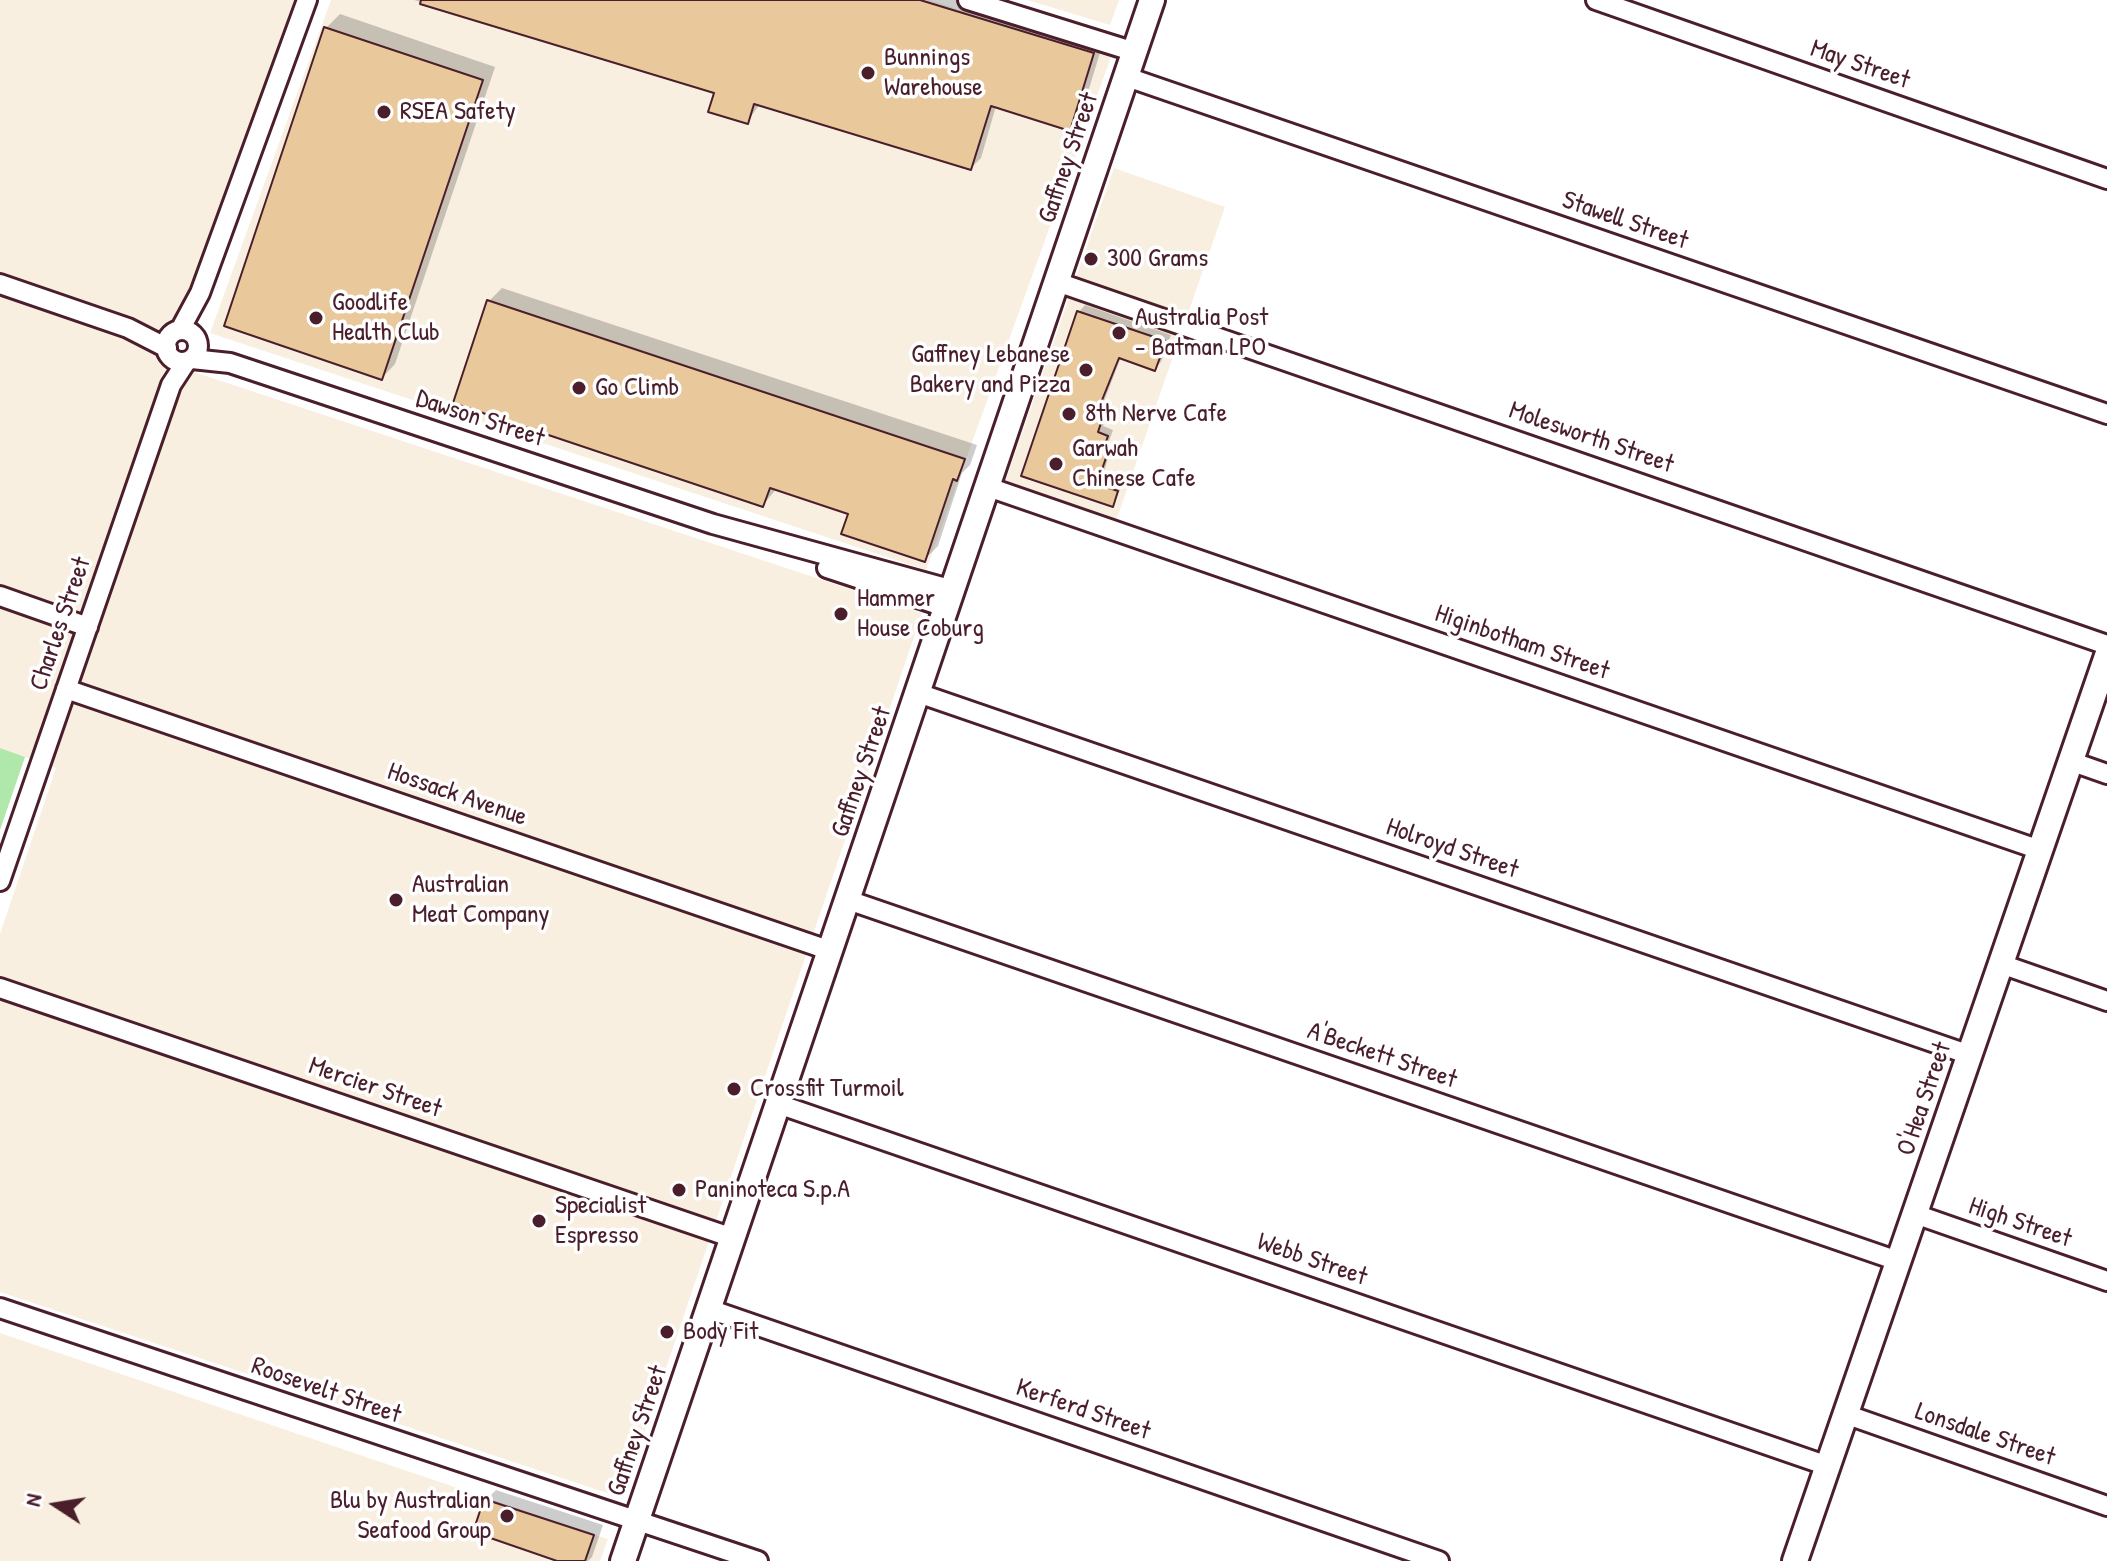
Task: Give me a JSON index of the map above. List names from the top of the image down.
{
  "streets": {
    "main road": ["Gaffney Street", "O'Hea Street"],
    "street": [
      "May Street",
      "Stawell Street",
      "Dawson Street",
      "Molesworth Street",
      "Charles Street",
      "Higinbotham Street",
      "Hossack Avenue",
      "Holroyd Street",
      "A'Beckett Street",
      "Mercier Street",
      "High Street",
      "Webb Street",
      "Roosevelt Street",
      "Kerferd Street",
      "Lonsdale Street"
    ]
  },
  "crossings": [
    ["Gaffney Street", "Stawell Street"],
    ["Gaffney Street", "Dawson Street"],
    ["Gaffney Street", "Molesworth Street"],
    ["Gaffney Street", "Higinbotham Street"],
    ["Gaffney Street", "Hossack Avenue"],
    ["Gaffney Street", "Holroyd Street"],
    ["Gaffney Street", "A'Beckett Street"],
    ["Gaffney Street", "Mercier Street"],
    ["Gaffney Street", "Webb Street"],
    ["Gaffney Street", "Roosevelt Street"],
    ["Gaffney Street", "Kerferd Street"],
    ["Dawson Street", "Charles Street"],
    ["Charles Street", "Hossack Avenue"],
    ["Higinbotham Street", "O'Hea Street"],
    ["Holroyd Street", "O'Hea Street"],
    ["A'Beckett Street", "O'Hea Street"],
    ["O'Hea Street", "High Street"],
    ["O'Hea Street", "Webb Street"],
    ["O'Hea Street", "Lonsdale Street"]
  ],
  "places": [
    "Bunnings Warehouse",
    "RSEA Safety",
    "300 Grams",
    "Goodlife Health Club",
    "Australia Post - Batman LPO",
    "Gaffney Lebanese Bakery and Pizza",
    "Go Climb",
    "8th Nerve Cafe",
    "Garwah Chinese Cafe",
    "Hammer House Coburg",
    "Australian Meat Company",
    "Crossfit Turmoil",
    "Paninoteca S.p.A",
    "Specialist Espresso",
    "Body Fit",
    "Blu by Australian Seafood Group"
  ],
  "north": "left"
}
